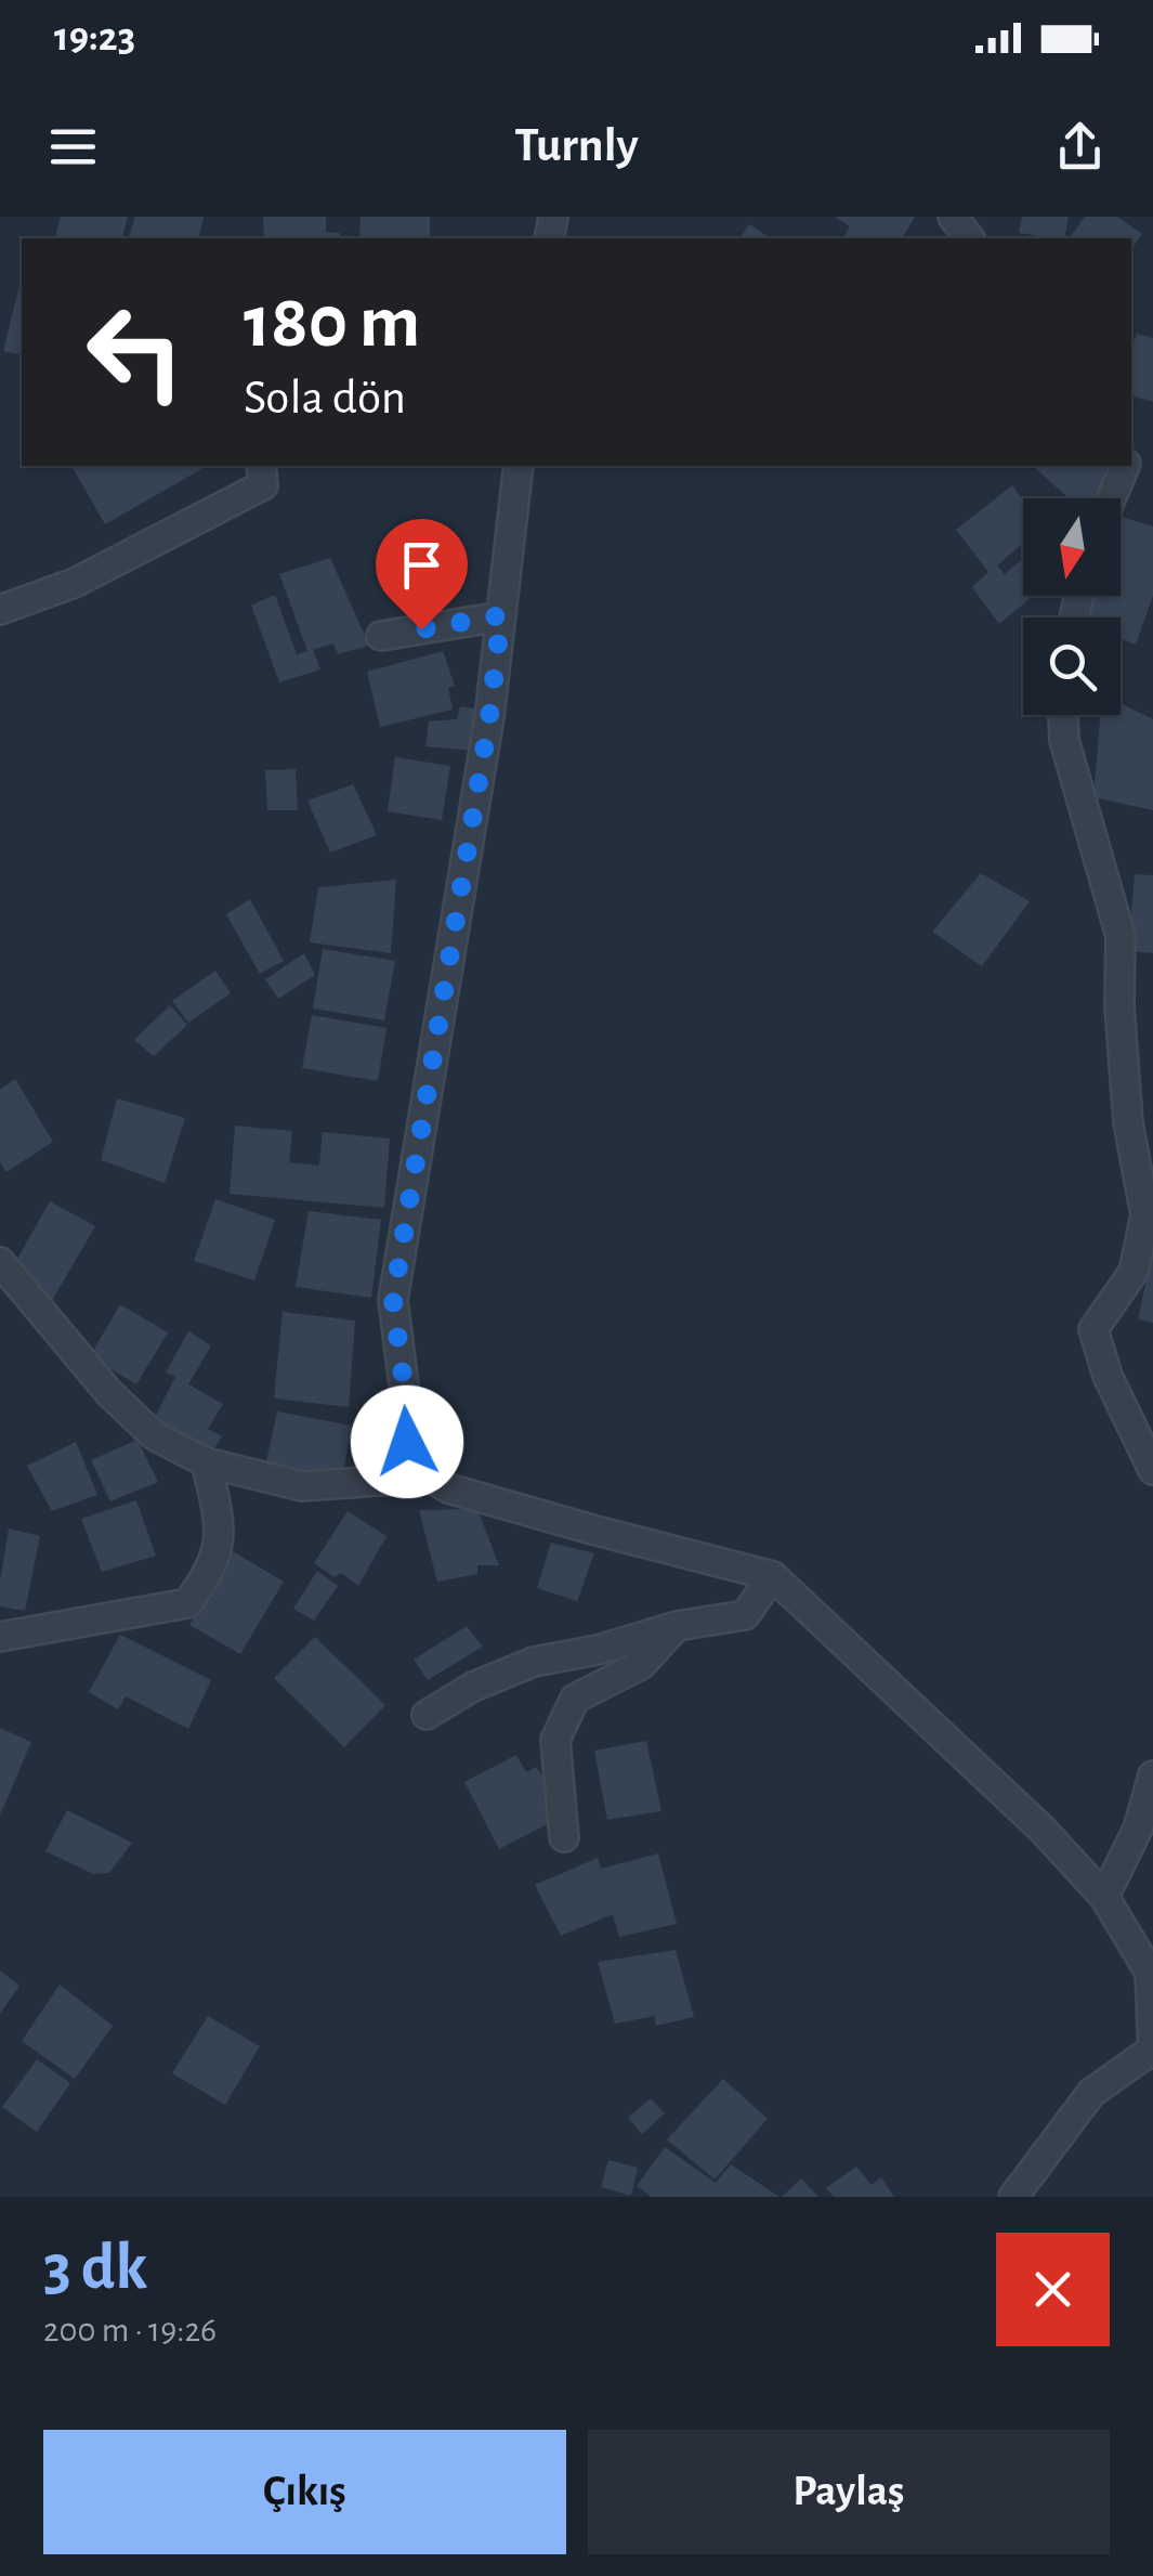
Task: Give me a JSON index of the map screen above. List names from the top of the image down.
{
  "north": "bottom",
  "page": {
    "status": "19:23",
    "header": "Turnly",
    "turn": ["180 m", "Sola dön"],
    "heading": ["3 dk", "200 m · 19:26"],
    "buttons": ["Çıkış", "Paylaş"]
  }
}
